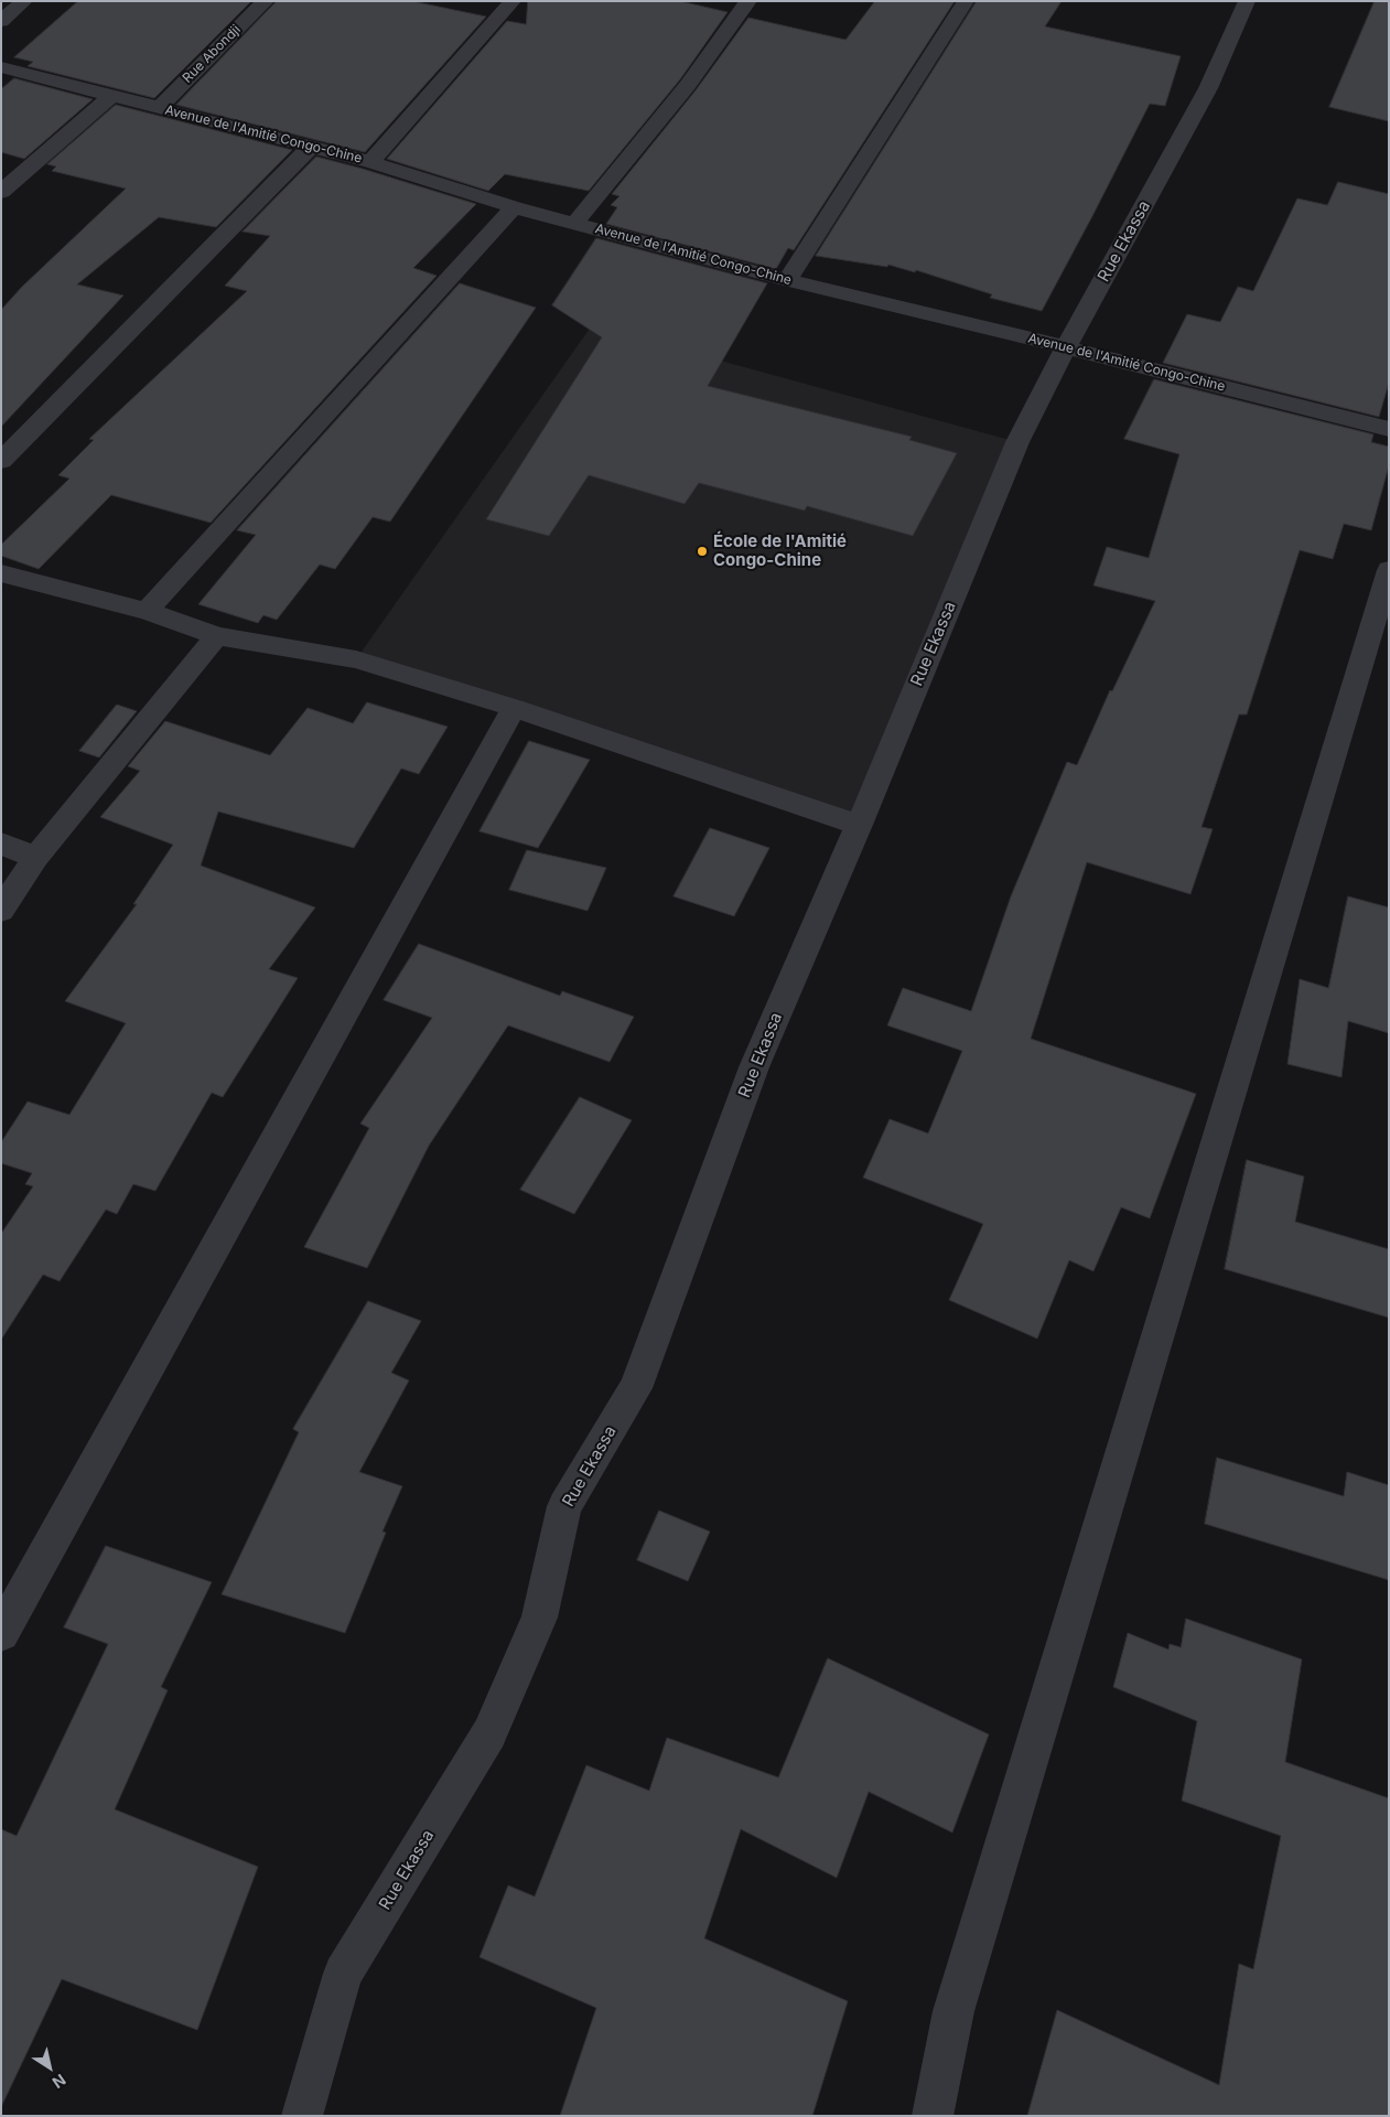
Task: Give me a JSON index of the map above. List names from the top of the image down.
{
  "streets": {
    "street": ["Rue Abondji", "Avenue de l'Amitié Congo-Chine", "Rue Ekassa"]
  },
  "crossings": [
    ["Rue Abondji", "Avenue de l'Amitié Congo-Chine"],
    ["Avenue de l'Amitié Congo-Chine", "Rue Ekassa"]
  ],
  "places": ["École de l'Amitié Congo-Chine"],
  "north": "bottom right"
}
